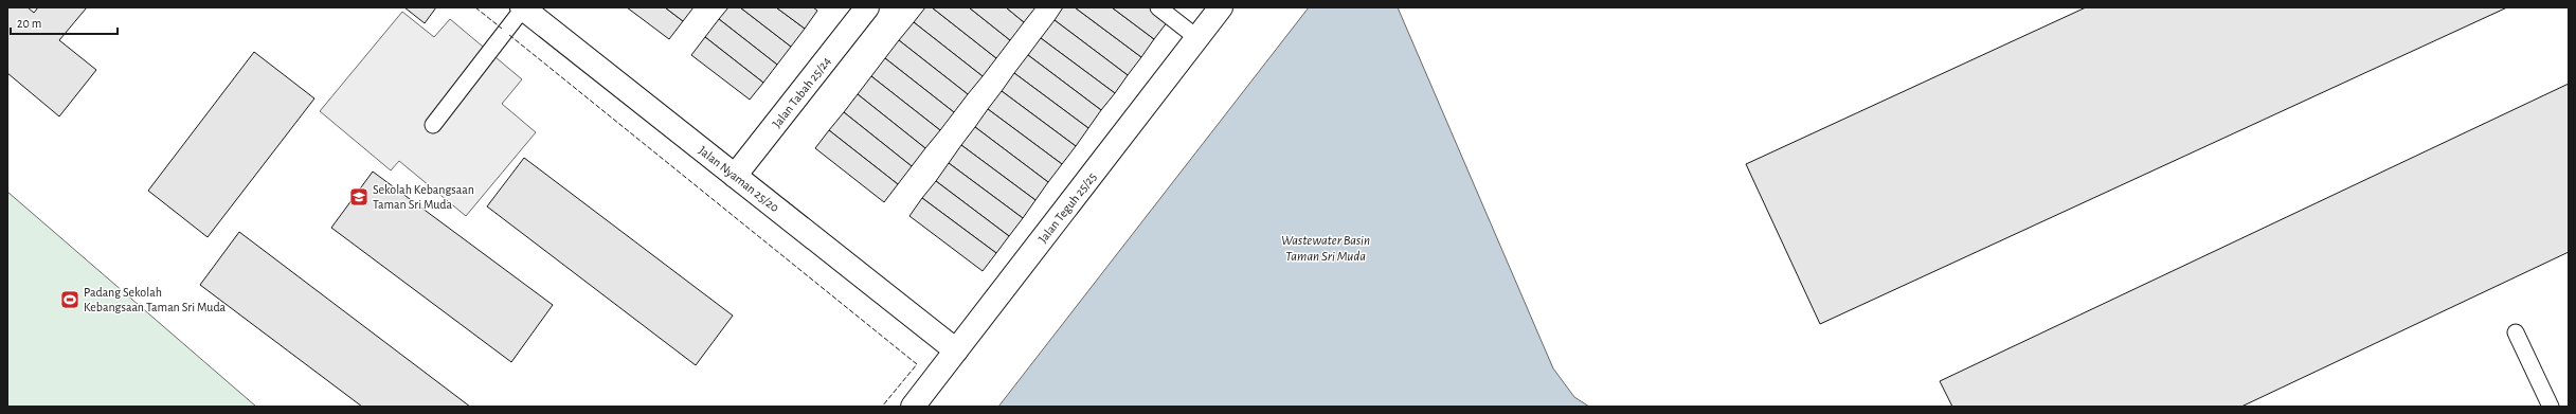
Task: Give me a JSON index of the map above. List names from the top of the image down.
{
  "streets": {
    "street": ["Jalan Tabah 25/24", "Jalan Nyaman 25/20", "Jalan Teguh 25/25"]
  },
  "crossings": [
    ["Jalan Tabah 25/24", "Jalan Nyaman 25/20"],
    ["Jalan Nyaman 25/20", "Jalan Teguh 25/25"]
  ],
  "water": ["Wastewater Basin Taman Sri Muda"],
  "places": {
    "school or university": ["Sekolah Kebangsaan Taman Sri Muda"],
    "sports": ["Padang Sekolah Kebangsaan Taman Sri Muda"]
  },
  "scale_bar": "20 m"
}
